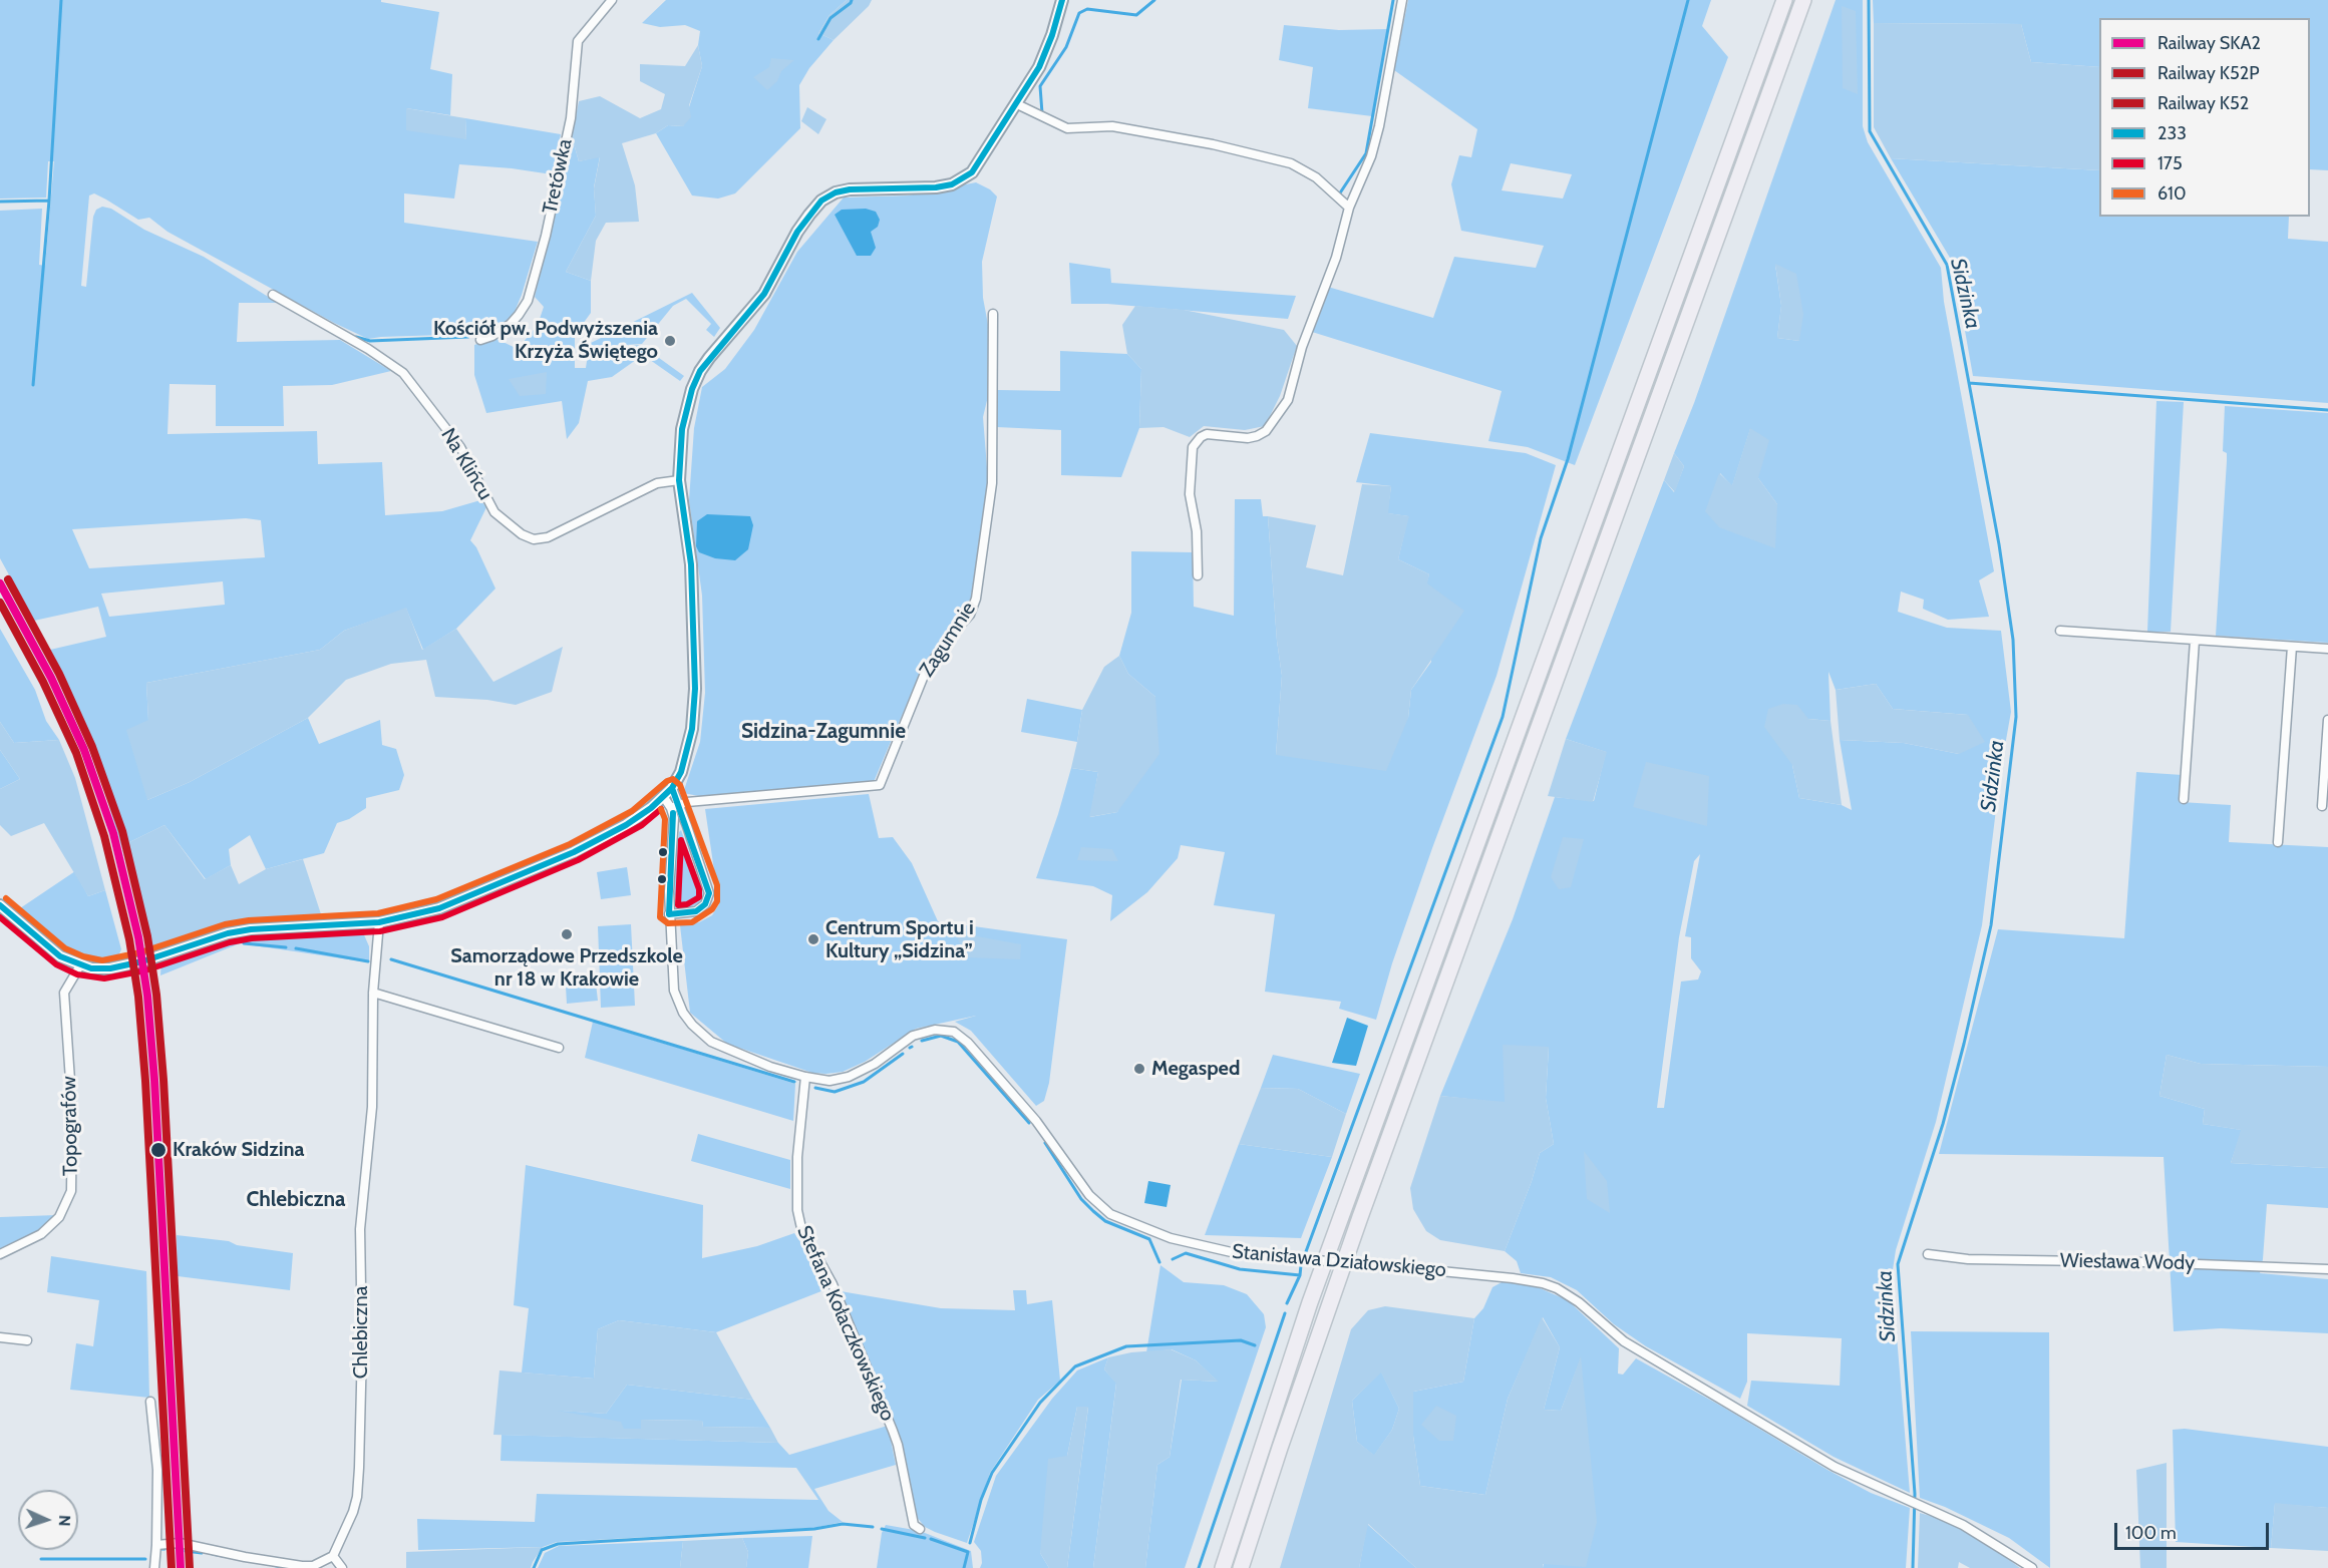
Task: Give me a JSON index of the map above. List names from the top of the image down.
{
  "streets": {
    "street": [
      "Tretówka",
      "Na Klińcu",
      "Zagumnie",
      "Topografów",
      "Stanisława Działowskiego",
      "Wiesława Wody",
      "Stefana Kołaczkowskiego",
      "Chlebiczna"
    ]
  },
  "crossings": [
    ["Zagumnie", "Stanisława Działowskiego"],
    ["Stanisława Działowskiego", "Stefana Kołaczkowskiego"]
  ],
  "districts": ["Sidzina-Zagumnie", "Chlebiczna"],
  "water": ["Sidzinka"],
  "places": [
    "Kościół pw. Podwyższenia Krzyża Świętego",
    "Samorządowe Przedszkole nr 18 w Krakowie",
    "Centrum Sportu i Kultury „Sidzina”",
    "Megasped",
    "Kraków Sidzina"
  ],
  "lines": [
    "transit line 233",
    "rail line K52",
    "rail line SKA2",
    "rail line K52P",
    "transit line 610",
    "transit line 175"
  ],
  "legend": [
    "Railway SKA2",
    "Railway K52P",
    "Railway K52",
    "233",
    "175",
    "610"
  ],
  "scale_bar": "100 m",
  "north": "right"
}
